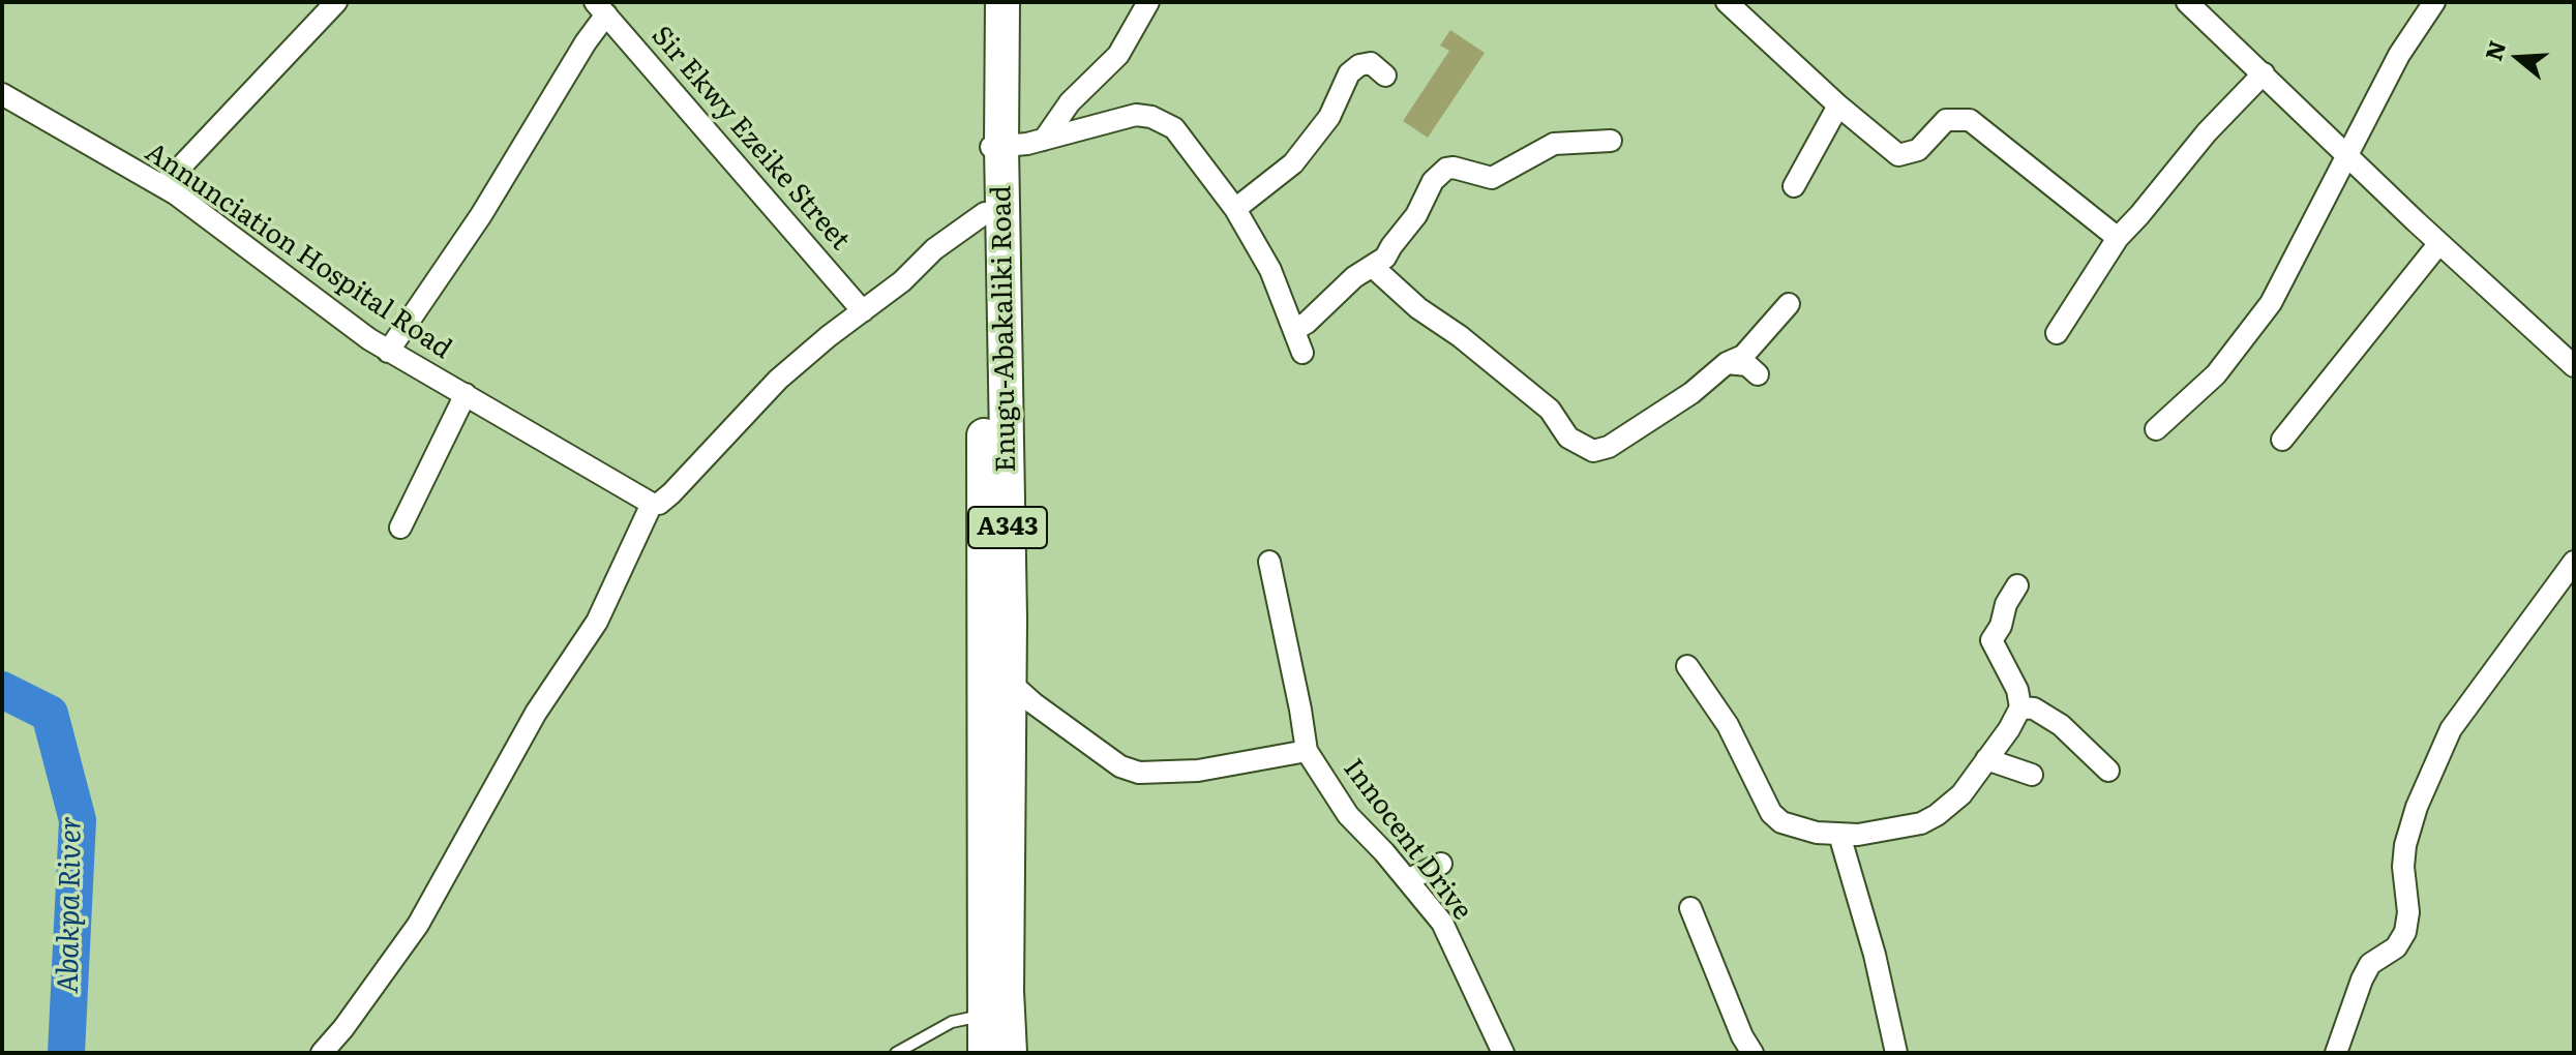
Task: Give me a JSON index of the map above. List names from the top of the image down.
{
  "streets": {
    "highway": ["Enugu-Abakaliki Road", "A343"],
    "street": ["Sir Ekwy Ezeike Street", "Annunciation Hospital Road", "Innocent Drive"]
  },
  "water": ["Abakpa River"],
  "north": "left"
}
